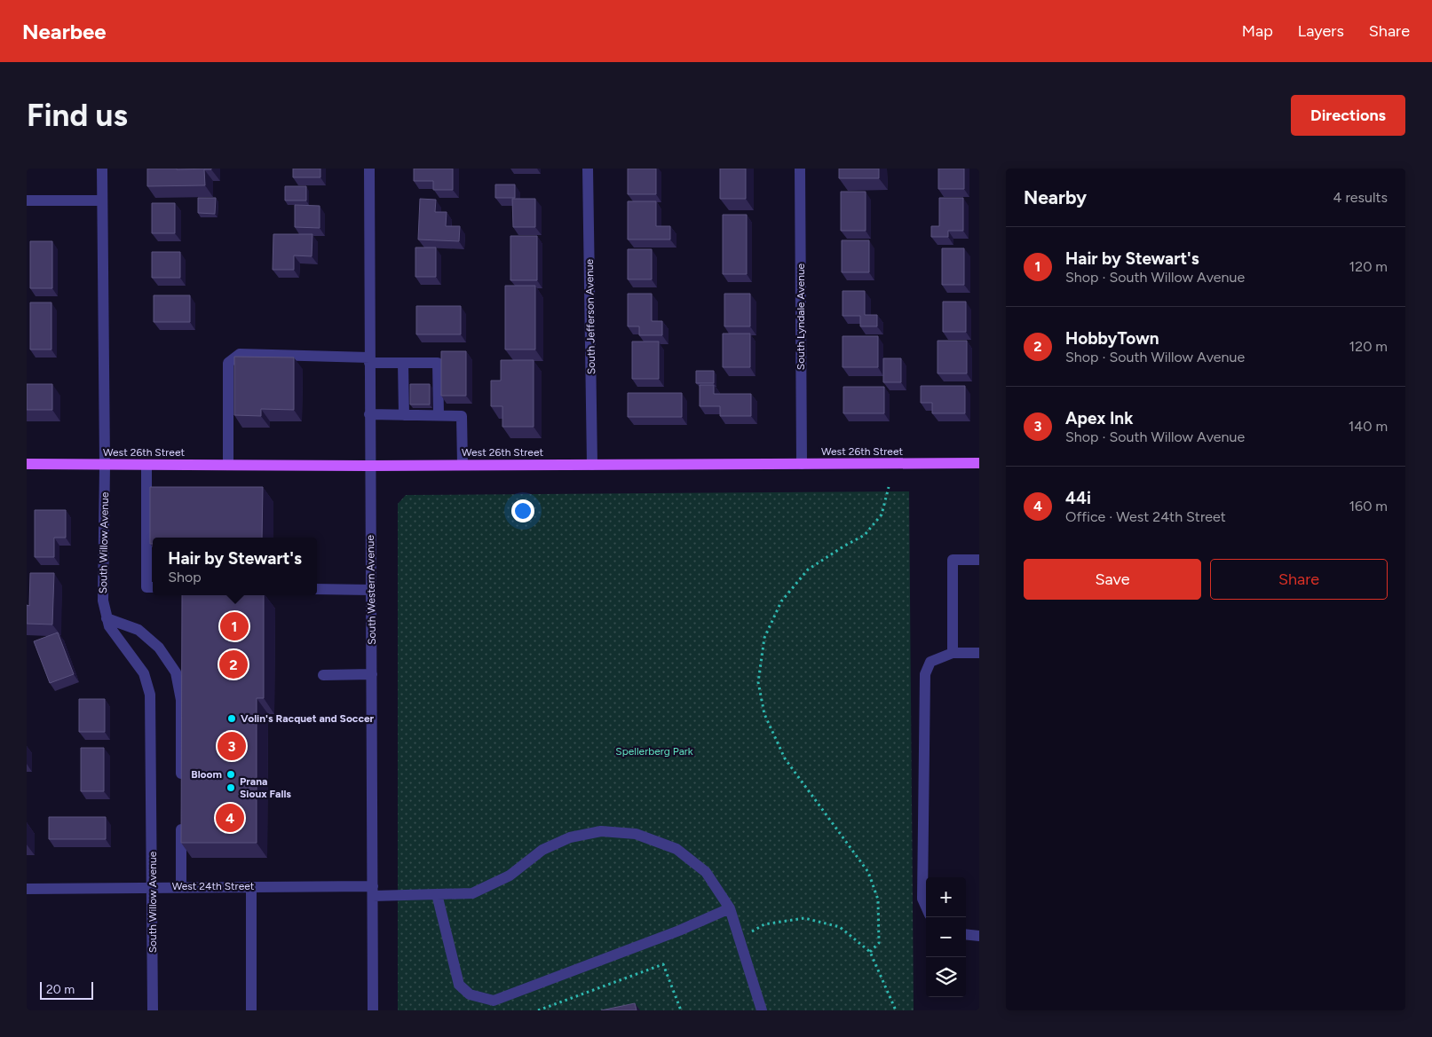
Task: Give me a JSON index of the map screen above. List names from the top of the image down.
{
  "streets": {
    "main road": ["West 26th Street"],
    "street": [
      "South Jefferson Avenue",
      "South Lyndale Avenue",
      "South Willow Avenue",
      "South Western Avenue",
      "West 24th Street"
    ]
  },
  "crossings": [
    ["South Jefferson Avenue", "West 26th Street"],
    ["South Lyndale Avenue", "West 26th Street"],
    ["West 26th Street", "South Willow Avenue"],
    ["West 26th Street", "South Western Avenue"],
    ["South Willow Avenue", "West 24th Street"],
    ["South Western Avenue", "West 24th Street"]
  ],
  "parks": ["Spellerberg Park"],
  "places": ["Volin's Racquet and Soccer", "Bloom", "Prana Sioux Falls"],
  "scale_bar": "20 m",
  "page": {
    "header": "Nearbee",
    "nav": ["Map", "Layers", "Share"],
    "buttons": [
      "Directions",
      ["Save", "Share"]
    ],
    "title": "Find us",
    "heading": ["Nearby", "4 results"],
    "list": [
      {
        "mark": "1",
        "name": "Hair by Stewart's",
        "note": "Shop · South Willow Avenue",
        "value": "120 m"
      },
      {
        "mark": "2",
        "name": "HobbyTown",
        "note": "Shop · South Willow Avenue",
        "value": "120 m"
      },
      {
        "mark": "3",
        "name": "Apex Ink",
        "note": "Shop · South Willow Avenue",
        "value": "140 m"
      },
      {
        "mark": "4",
        "name": "44i",
        "note": "Office · West 24th Street",
        "value": "160 m"
      }
    ],
    "popup": ["Hair by Stewart's", "Shop"],
    "pins": [
      "1",
      "2",
      "3",
      "4"
    ],
    "map_buttons": ["+", "−"],
    "scale": "20 m"
  }
}
